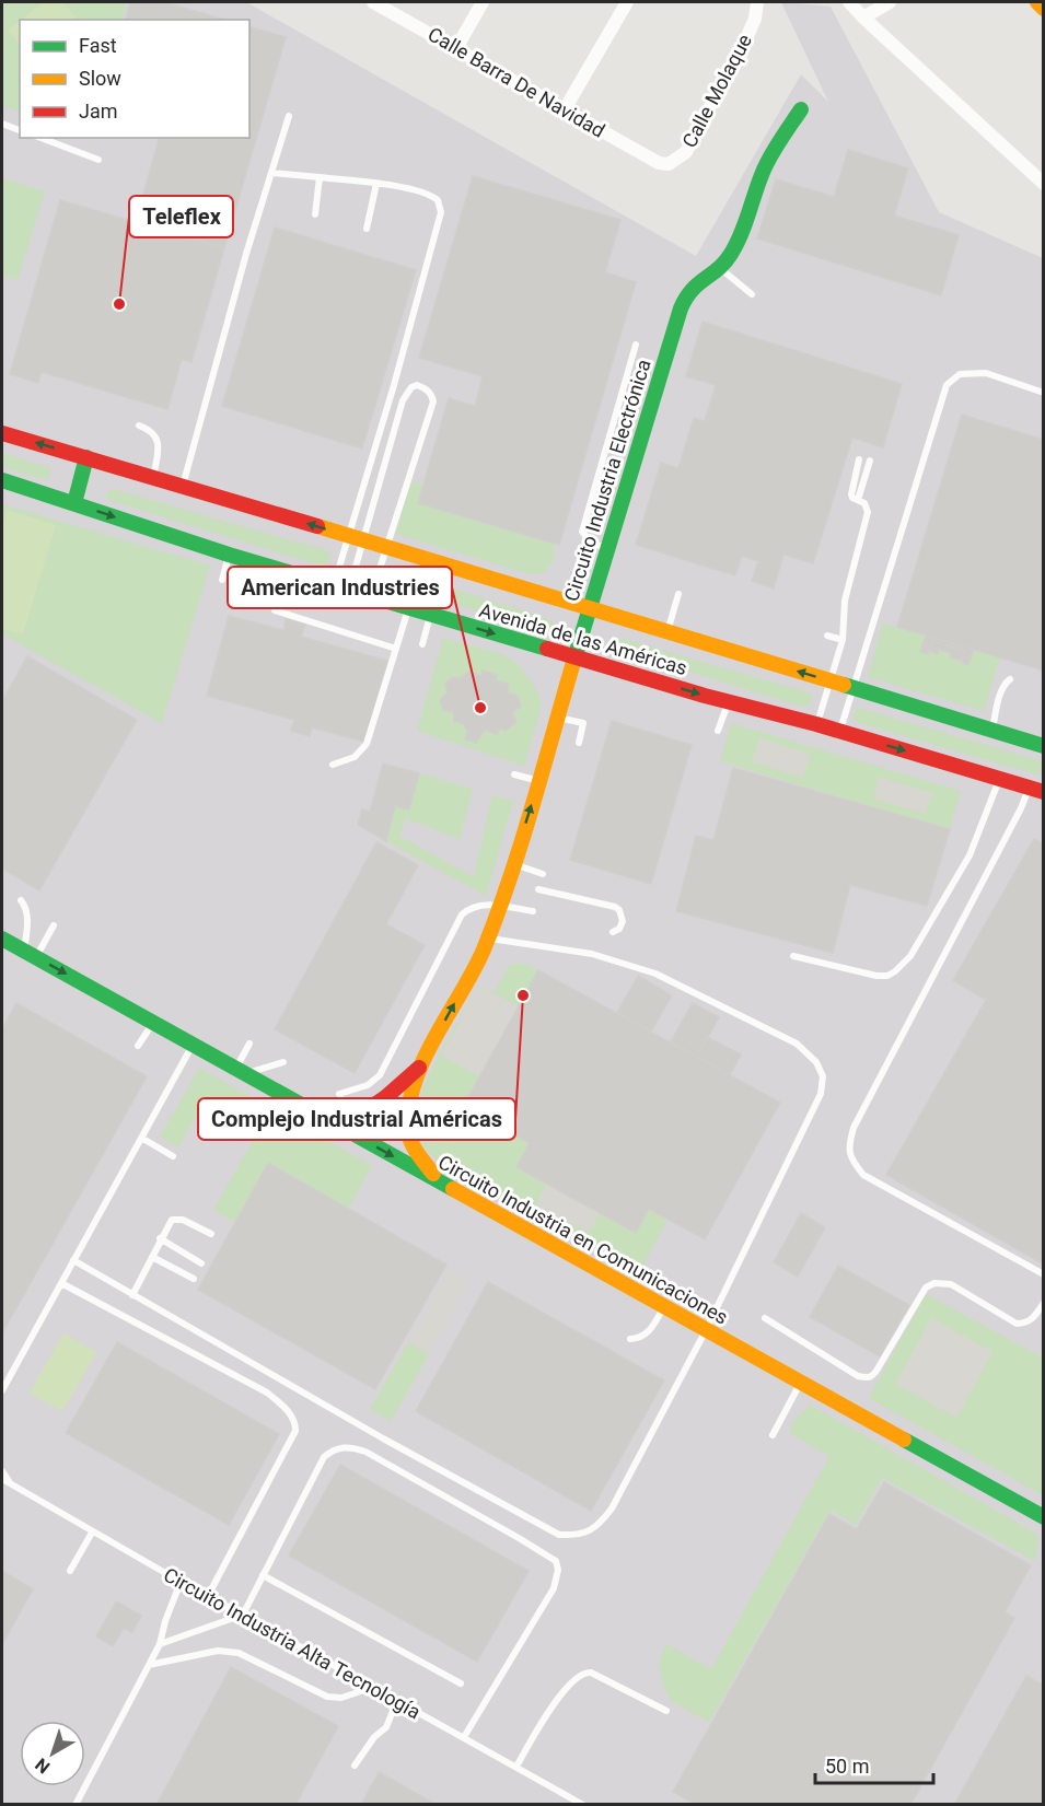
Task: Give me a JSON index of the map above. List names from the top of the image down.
{
  "streets": {
    "street": [
      "Calle Barra De Navidad",
      "Calle Molaque",
      "Circuito Industria Electrónica",
      "Avenida de las Américas",
      "Circuito Industria en Comunicaciones"
    ],
    "lane": ["Circuito Industria Alta Tecnología"]
  },
  "crossings": [
    ["Calle Barra De Navidad", "Calle Molaque"],
    ["Circuito Industria Electrónica", "Avenida de las Américas"],
    ["Circuito Industria Electrónica", "Circuito Industria en Comunicaciones"]
  ],
  "places": ["Teleflex", "American Industries", "Complejo Industrial Américas"],
  "legend": ["Fast", "Slow", "Jam"],
  "scale_bar": "50 m",
  "north": "bottom left"
}
